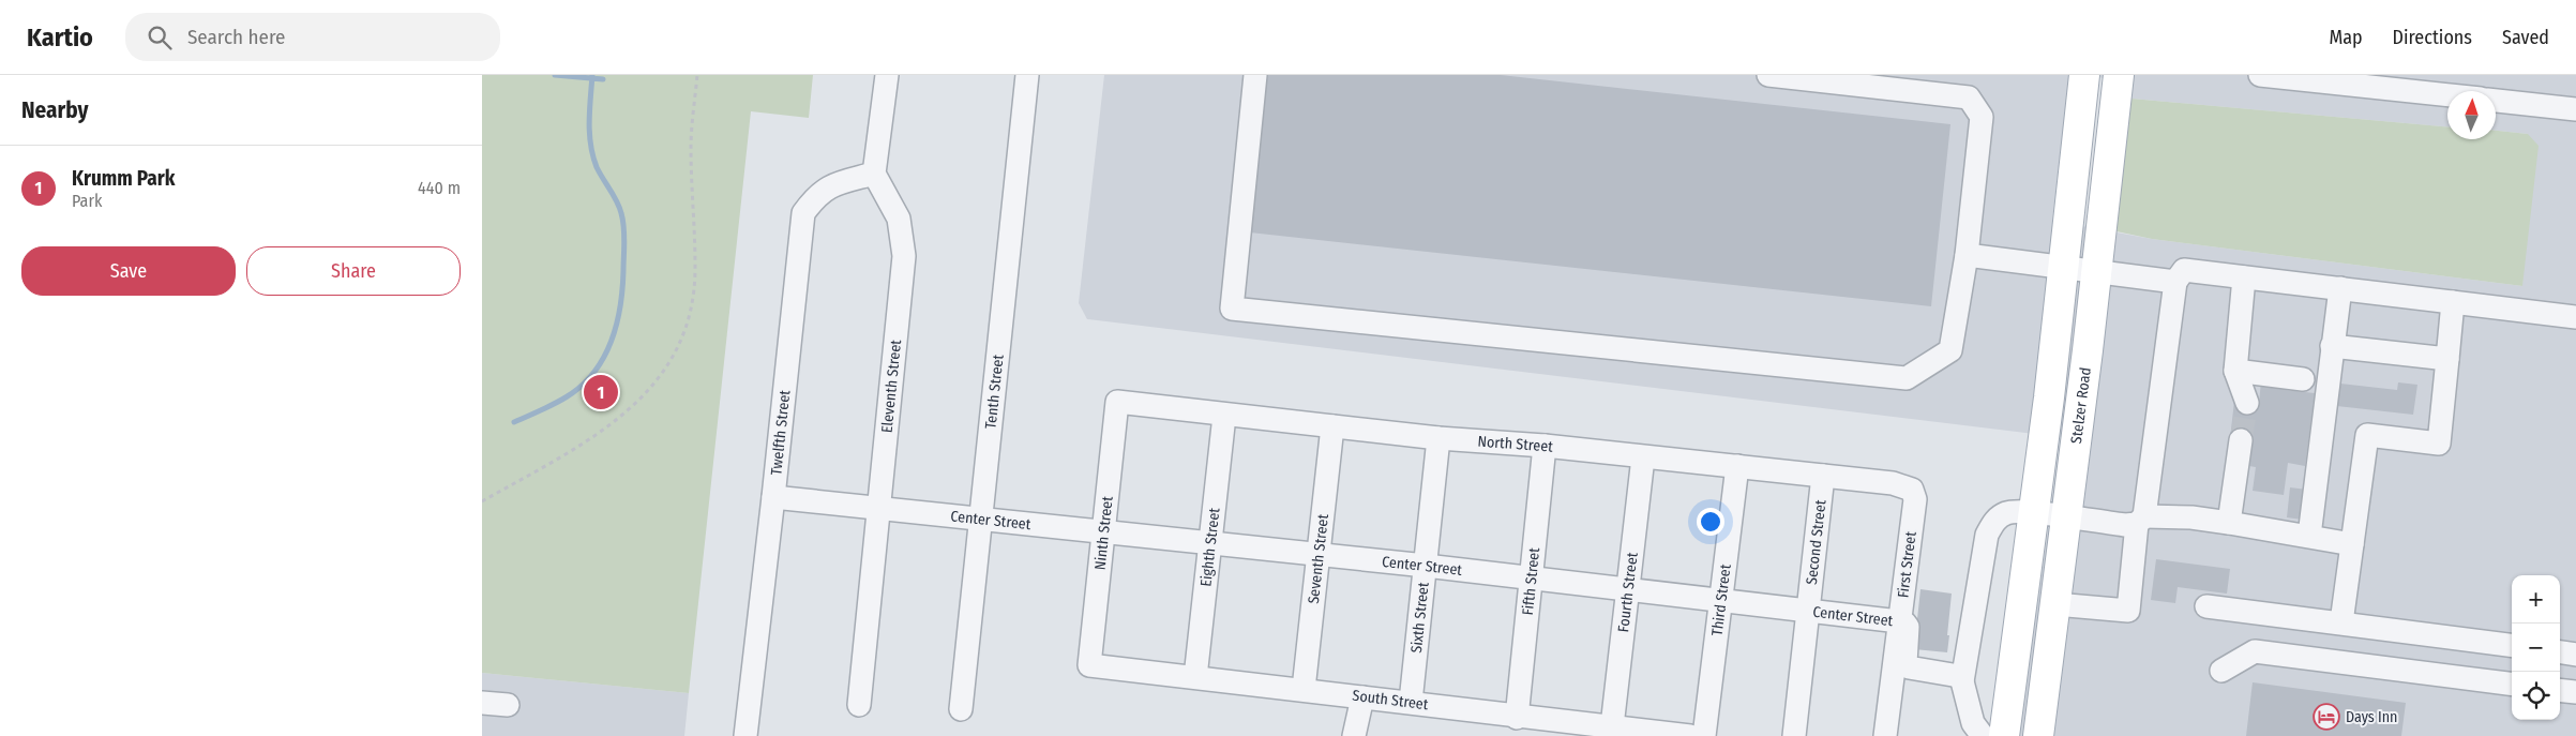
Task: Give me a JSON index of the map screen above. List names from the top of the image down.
{
  "streets": {
    "main road": ["Stelzer Road"],
    "street": [
      "Eleventh Street",
      "Tenth Street",
      "Twelfth Street",
      "North Street",
      "Center Street",
      "Ninth Street",
      "Second Street",
      "Eighth Street",
      "Seventh Street",
      "First Street",
      "Fifth Street",
      "Fourth Street",
      "Third Street",
      "Sixth Street",
      "South Street"
    ]
  },
  "crossings": [
    ["Eleventh Street", "Twelfth Street"],
    ["Eleventh Street", "Center Street"],
    ["Tenth Street", "Center Street"],
    ["Twelfth Street", "Center Street"],
    ["North Street", "Ninth Street"],
    ["North Street", "Second Street"],
    ["North Street", "Eighth Street"],
    ["North Street", "Seventh Street"],
    ["North Street", "First Street"],
    ["North Street", "Fifth Street"],
    ["North Street", "Fourth Street"],
    ["North Street", "Third Street"],
    ["North Street", "Sixth Street"],
    ["Center Street", "Ninth Street"],
    ["Center Street", "Second Street"],
    ["Center Street", "Eighth Street"],
    ["Center Street", "Seventh Street"],
    ["Center Street", "First Street"],
    ["Center Street", "Fifth Street"],
    ["Center Street", "Fourth Street"],
    ["Center Street", "Third Street"],
    ["Center Street", "Sixth Street"],
    ["Ninth Street", "South Street"],
    ["Eighth Street", "South Street"],
    ["Seventh Street", "South Street"],
    ["Fifth Street", "South Street"],
    ["Fourth Street", "South Street"],
    ["Sixth Street", "South Street"]
  ],
  "places": {
    "hotel": ["Days Inn"]
  },
  "north": "top",
  "page": {
    "header": "Kartio",
    "search": "Search here",
    "nav": ["Map", "Directions", "Saved"],
    "heading": "Nearby",
    "list": [
      {
        "mark": "1",
        "name": "Krumm Park",
        "note": "Park",
        "value": "440 m"
      }
    ],
    "buttons": ["Save", "Share"],
    "pins": "1",
    "map_buttons": ["+", "−"]
  }
}
